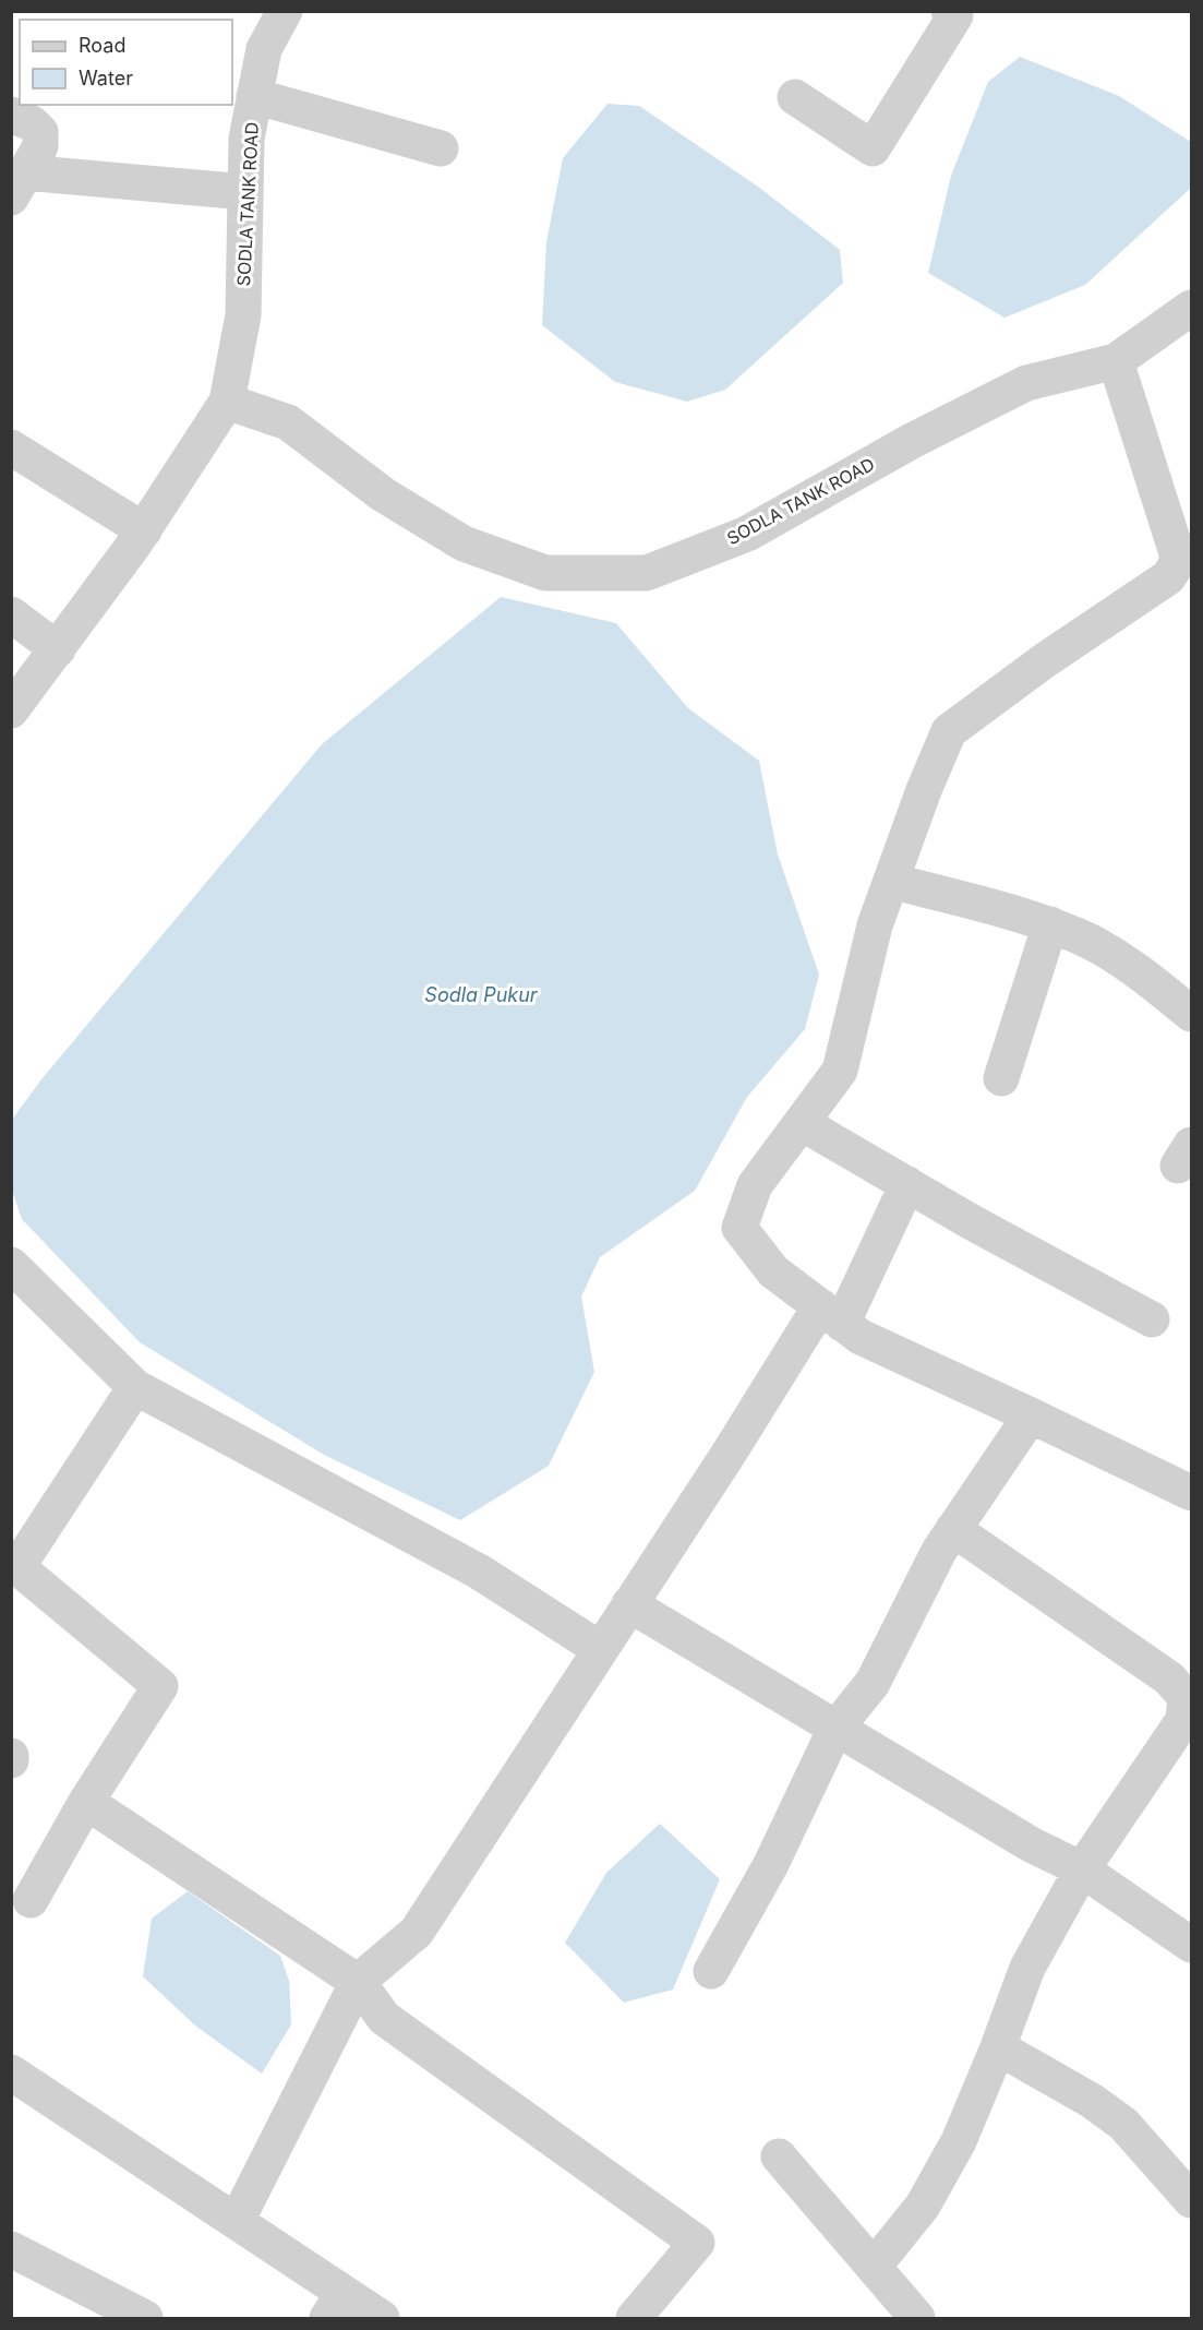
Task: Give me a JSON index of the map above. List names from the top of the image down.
{
  "streets": {
    "street": ["SODLA TANK ROAD"]
  },
  "water": ["Sodla Pukur"],
  "legend": ["Road", "Water"]
}
